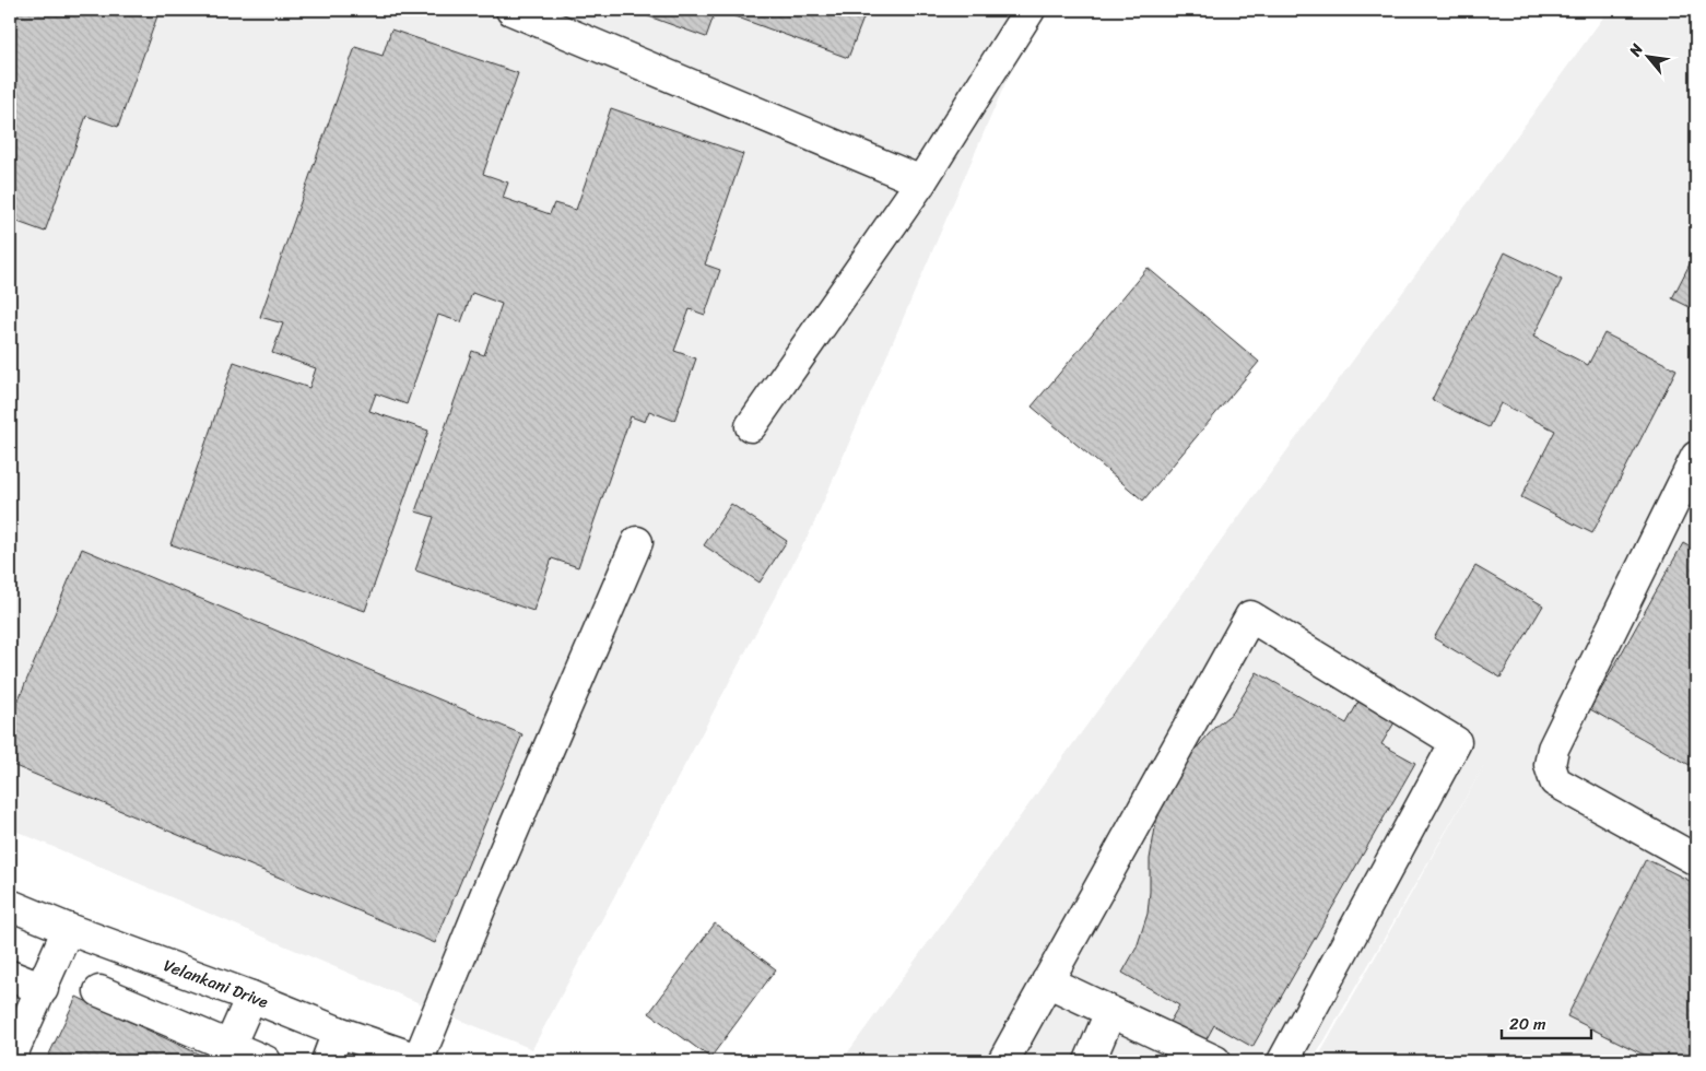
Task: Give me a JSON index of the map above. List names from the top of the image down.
{
  "streets": {
    "street": ["Velankani Drive"]
  },
  "scale_bar": "20 m",
  "north": "top left"
}
